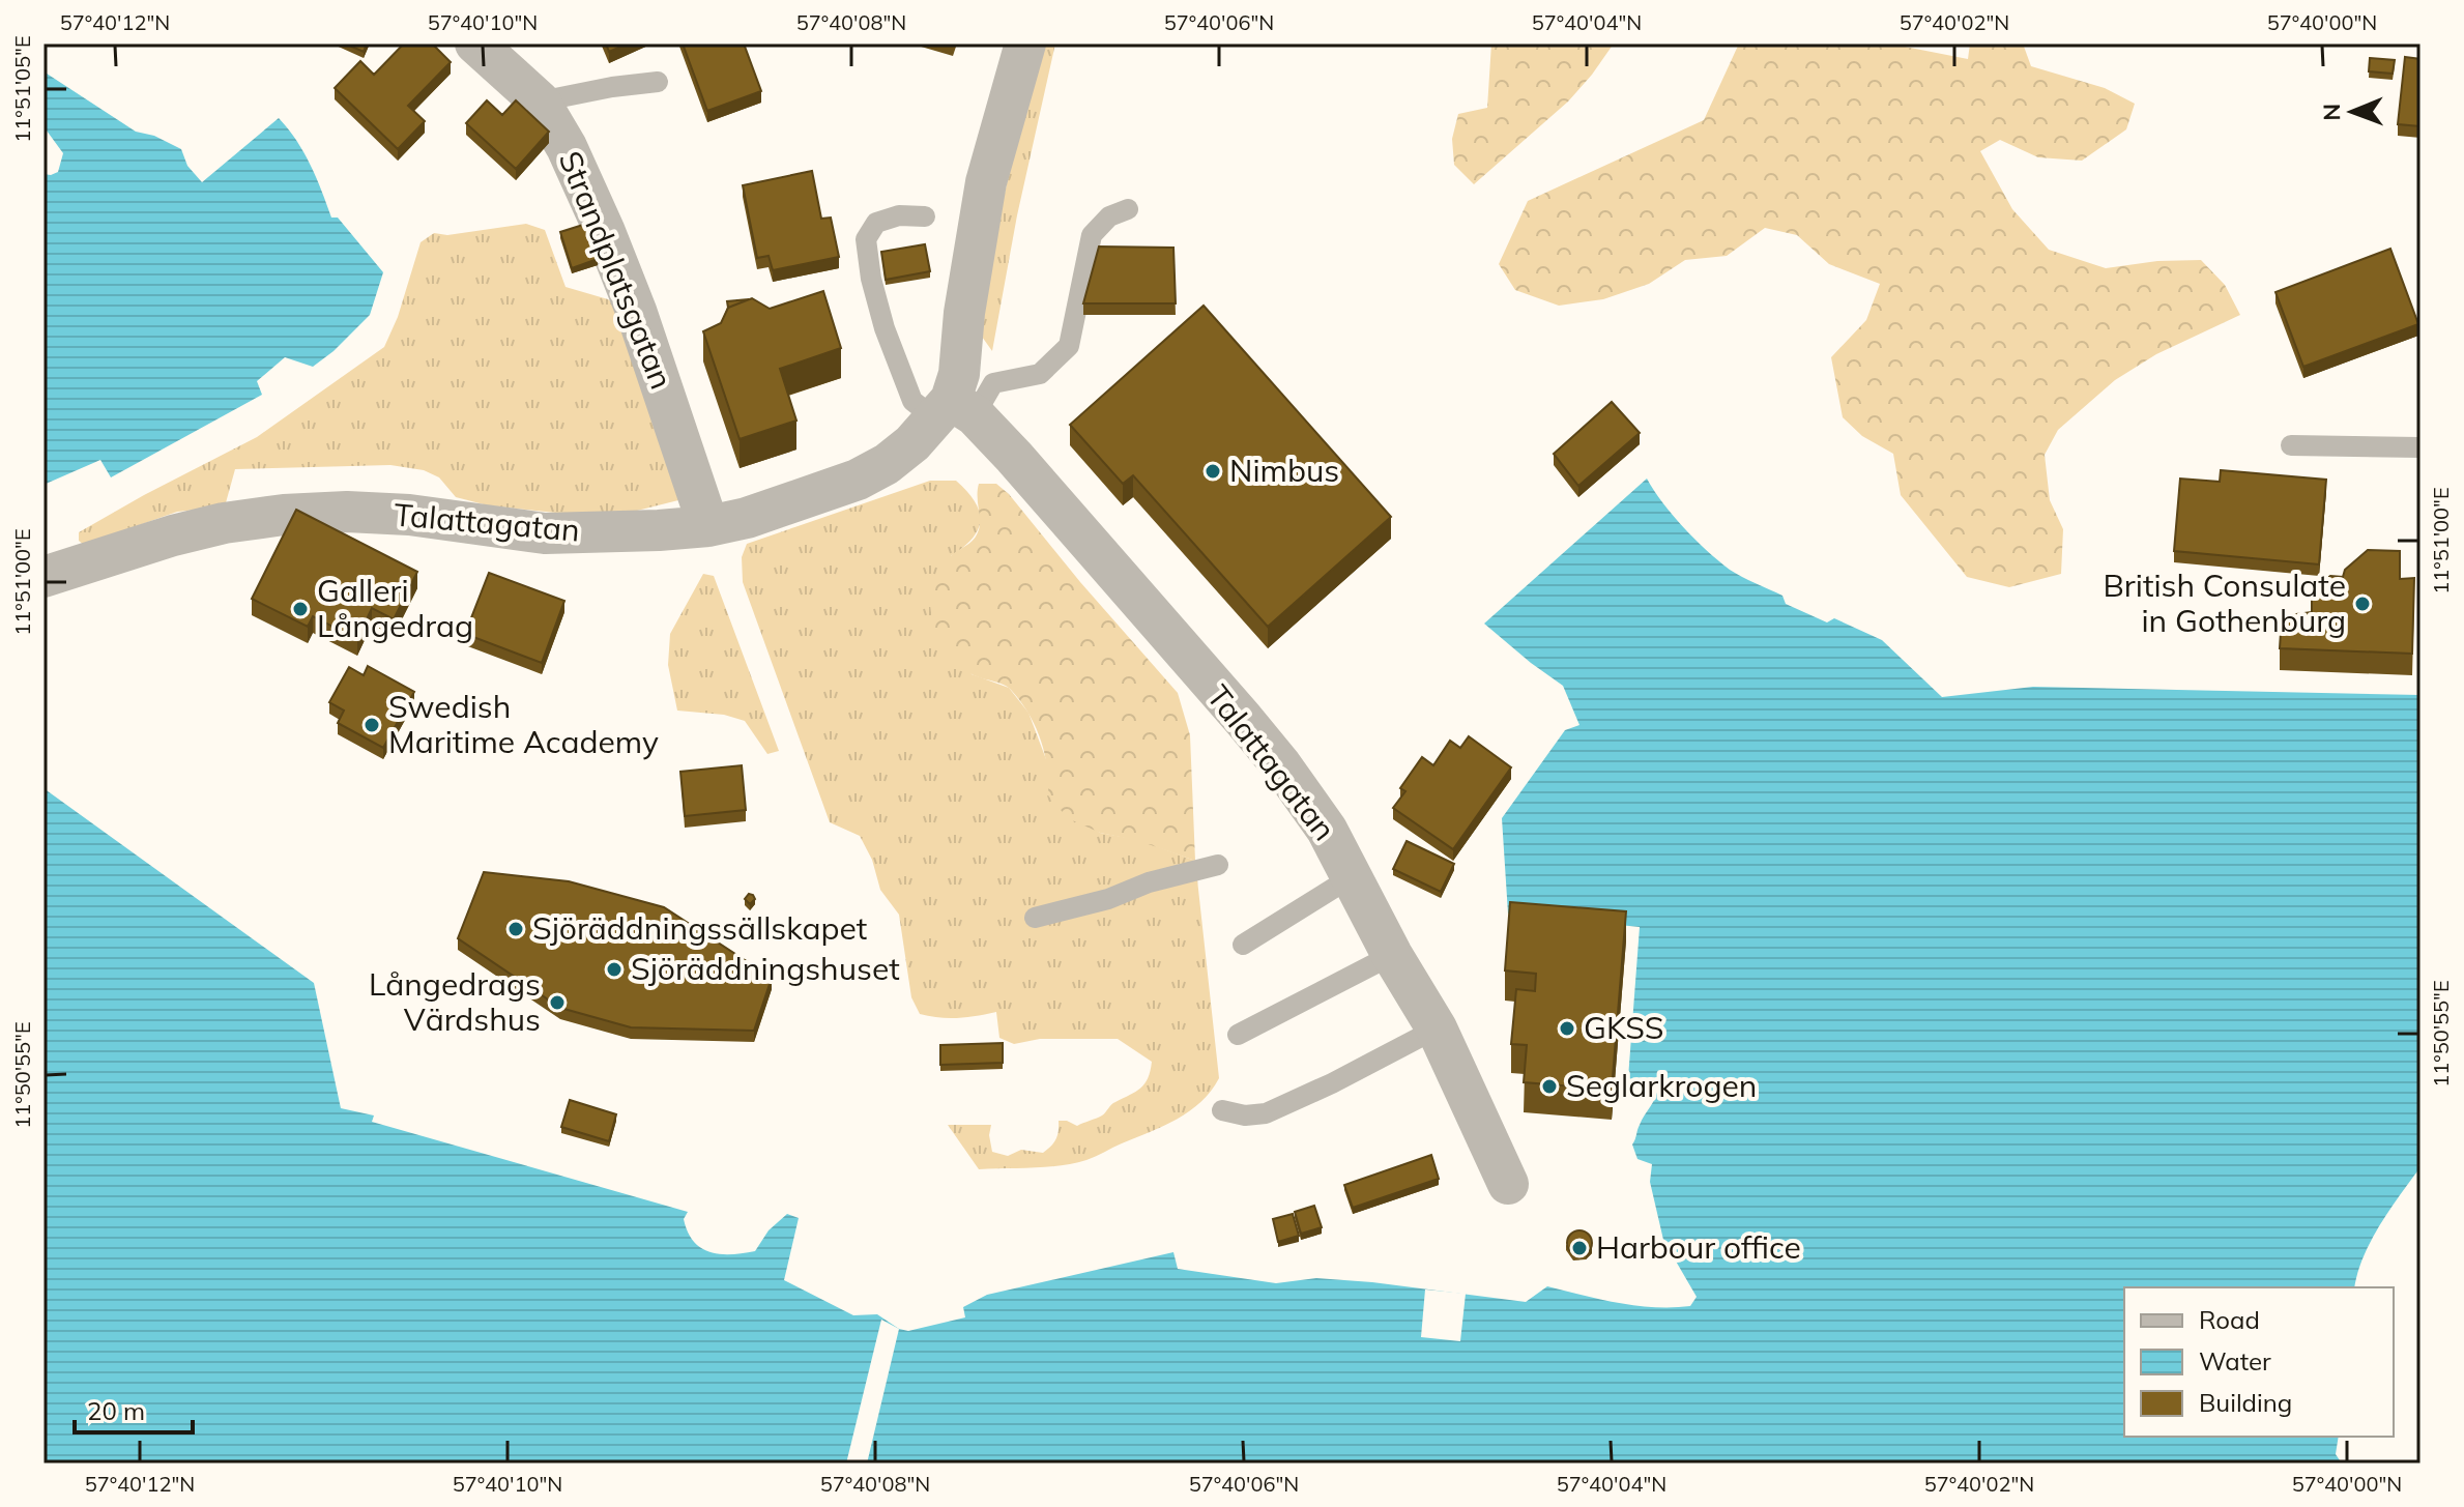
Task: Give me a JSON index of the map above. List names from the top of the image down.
{
  "streets": {
    "street": ["Strandplatsgatan", "Talattagatan"]
  },
  "crossings": [
    ["Strandplatsgatan", "Talattagatan"]
  ],
  "places": [
    "Nimbus",
    "British Consulate in Gothenburg",
    "Galleri Långedrag",
    "Swedish Maritime Academy",
    "Sjöräddningssällskapet",
    "Sjöräddningshuset",
    "Långedrags Värdshus",
    "GKSS",
    "Seglarkrogen",
    "Harbour office"
  ],
  "legend": ["Road", "Water", "Building"],
  "scale_bar": "20 m",
  "north": "left",
  "coordinates": [
    "57°40'12\"N",
    "57°40'10\"N",
    "57°40'08\"N",
    "57°40'06\"N",
    "57°40'04\"N",
    "57°40'02\"N",
    "57°40'00\"N",
    "11°51'05\"E",
    "11°51'00\"E",
    "11°50'55\"E"
  ]
}
